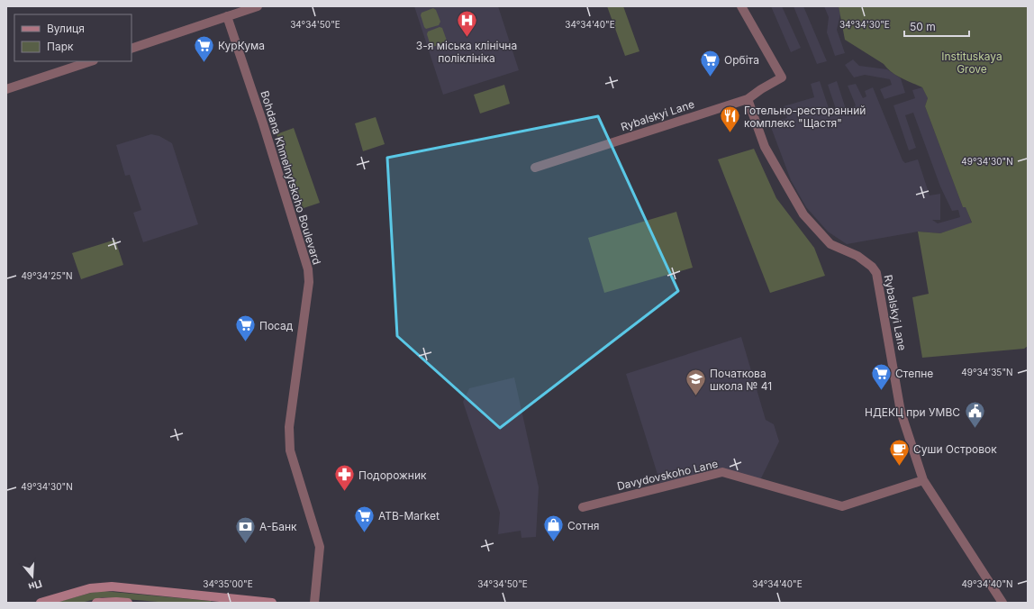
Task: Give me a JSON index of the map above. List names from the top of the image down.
{
  "streets": {
    "street": ["Rybalskyi Lane", "Bohdana Khmelnytskoho Boulevard", "Davydovskoho Lane"]
  },
  "crossings": [
    ["Rybalskyi Lane", "Davydovskoho Lane"]
  ],
  "parks": ["Іnstituskaya Grove"],
  "places": {
    "hospital": ["3-я міська клінічна поліклініка"],
    "supermarket": [
      "КурКума",
      "Орбіта",
      "Посад",
      "Степне",
      "ATB-Market"
    ],
    "restaurant": ["Готельно-ресторанний комплекс \"Щастя\""],
    "school or university": ["Початкова школа № 41"],
    "public building": ["НДЕКЦ при УМВС"],
    "cafe": ["Суши Островок"],
    "pharmacy": ["Подорожник"],
    "shop": ["Сотня"],
    "bank": ["А-Банк"]
  },
  "legend": ["Вулиця", "Парк"],
  "scale_bar": "50 m",
  "north": "bottom",
  "coordinates": [
    "34°34'50\"E",
    "34°34'40\"E",
    "34°34'30\"E",
    "49°34'30\"N",
    "49°34'25\"N",
    "49°34'35\"N",
    "49°34'40\"N",
    "34°35'00\"E"
  ]
}
